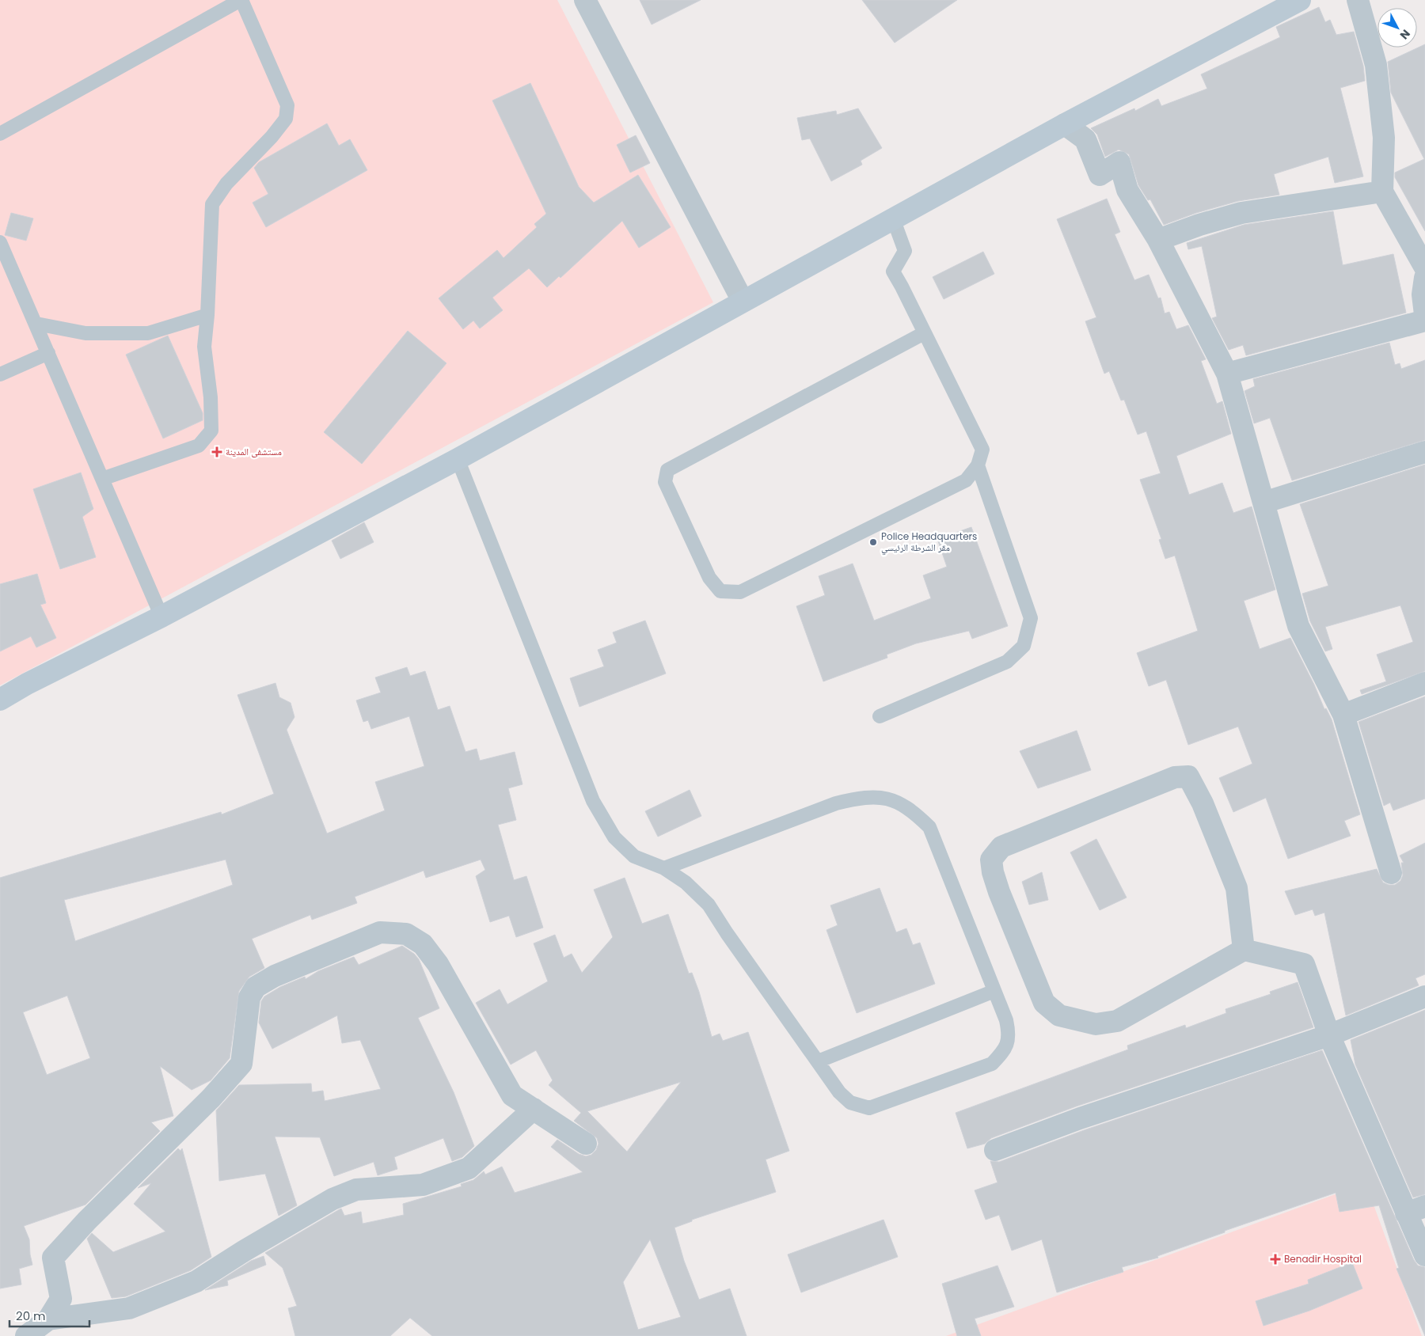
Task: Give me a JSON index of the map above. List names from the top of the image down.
{
  "places": {
    "health": ["مستشفى المدينة", "Benadir Hospital"],
    "other": ["Police Headquarters مقر الشرطة الرئيسي"]
  },
  "scale_bar": "20 m",
  "north": "bottom right"
}
